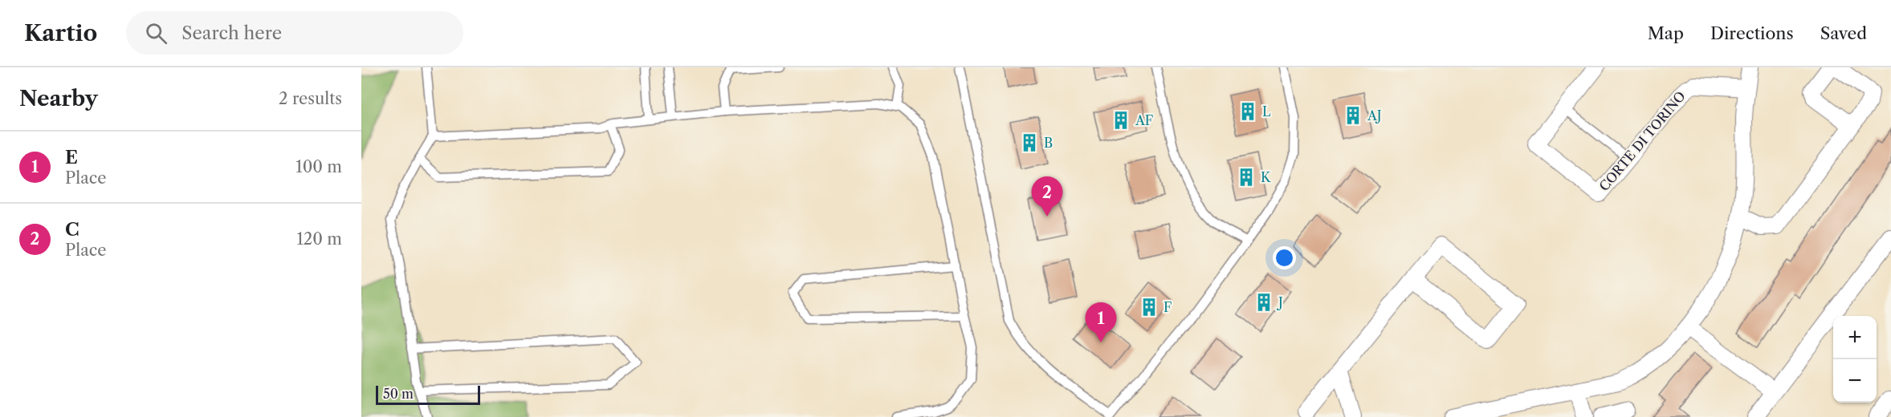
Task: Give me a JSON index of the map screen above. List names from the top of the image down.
{
  "streets": {
    "street": ["CORTE DI TORINO"]
  },
  "places": {
    "building": [
      "L",
      "AJ",
      "AF",
      "B",
      "K",
      "J",
      "F"
    ]
  },
  "scale_bar": "50 m",
  "page": {
    "header": "Kartio",
    "search": "Search here",
    "nav": ["Map", "Directions", "Saved"],
    "heading": ["Nearby", "2 results"],
    "list": [
      {
        "mark": "1",
        "name": "E",
        "note": "Place",
        "value": "100 m"
      },
      {
        "mark": "2",
        "name": "C",
        "note": "Place",
        "value": "120 m"
      }
    ],
    "pins": ["2", "1"],
    "map_buttons": ["+", "−"],
    "scale": "50 m"
  }
}
